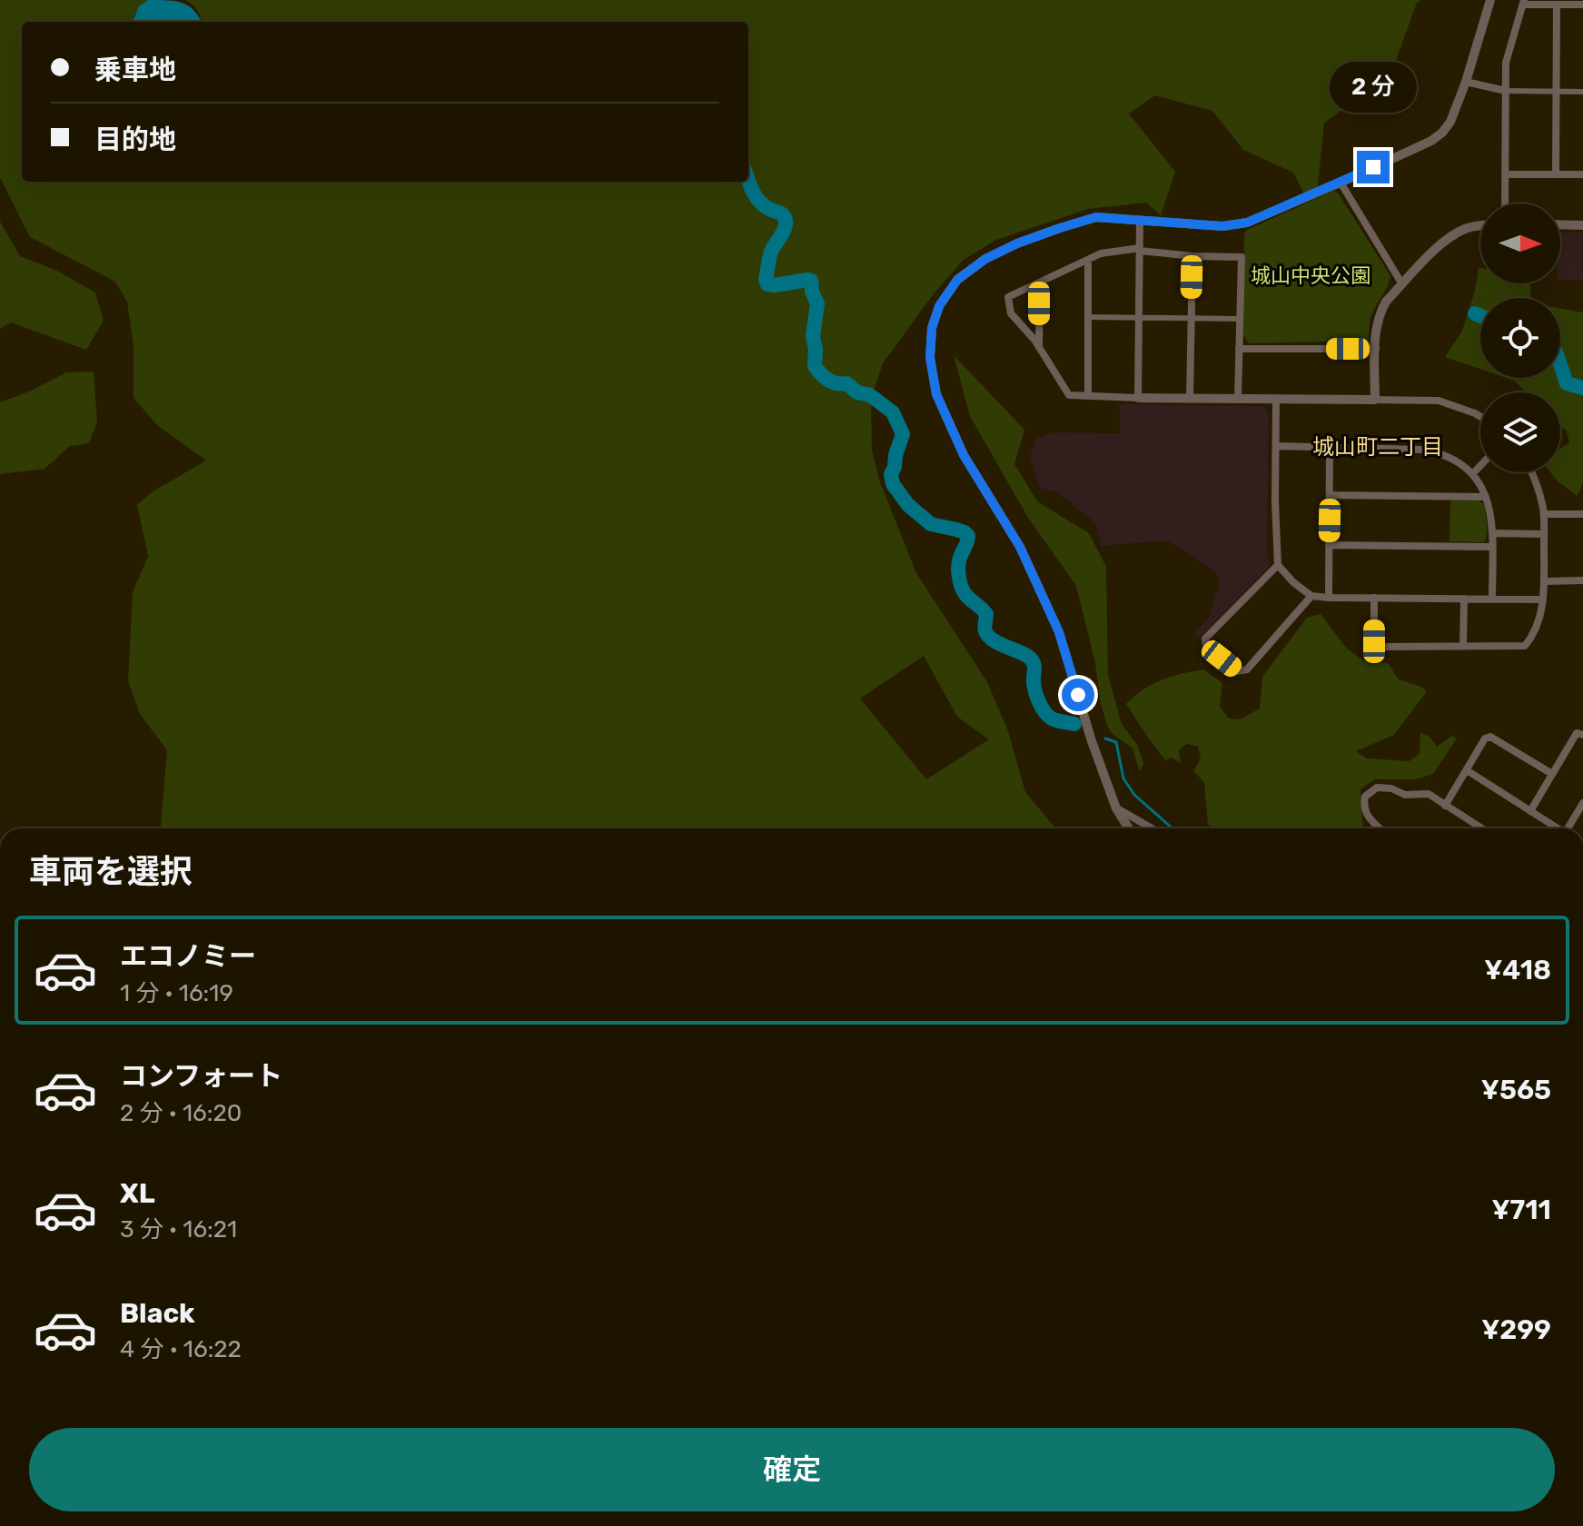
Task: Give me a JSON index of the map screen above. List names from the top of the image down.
{
  "districts": ["城山町二丁目"],
  "parks": ["城山中央公園"],
  "north": "right",
  "page": {
    "banner": ["乗車地", "目的地"],
    "bubble": "2 分",
    "heading": "車両を選択",
    "list": [
      {
        "name": "エコノミー",
        "note": "1 分 · 16:19",
        "value": "¥418"
      },
      {
        "name": "コンフォート",
        "note": "2 分 · 16:20",
        "value": "¥565"
      },
      {
        "name": "XL",
        "note": "3 分 · 16:21",
        "value": "¥711"
      },
      {
        "name": "Black",
        "note": "4 分 · 16:22",
        "value": "¥299"
      }
    ],
    "buttons": "確定"
  }
}
